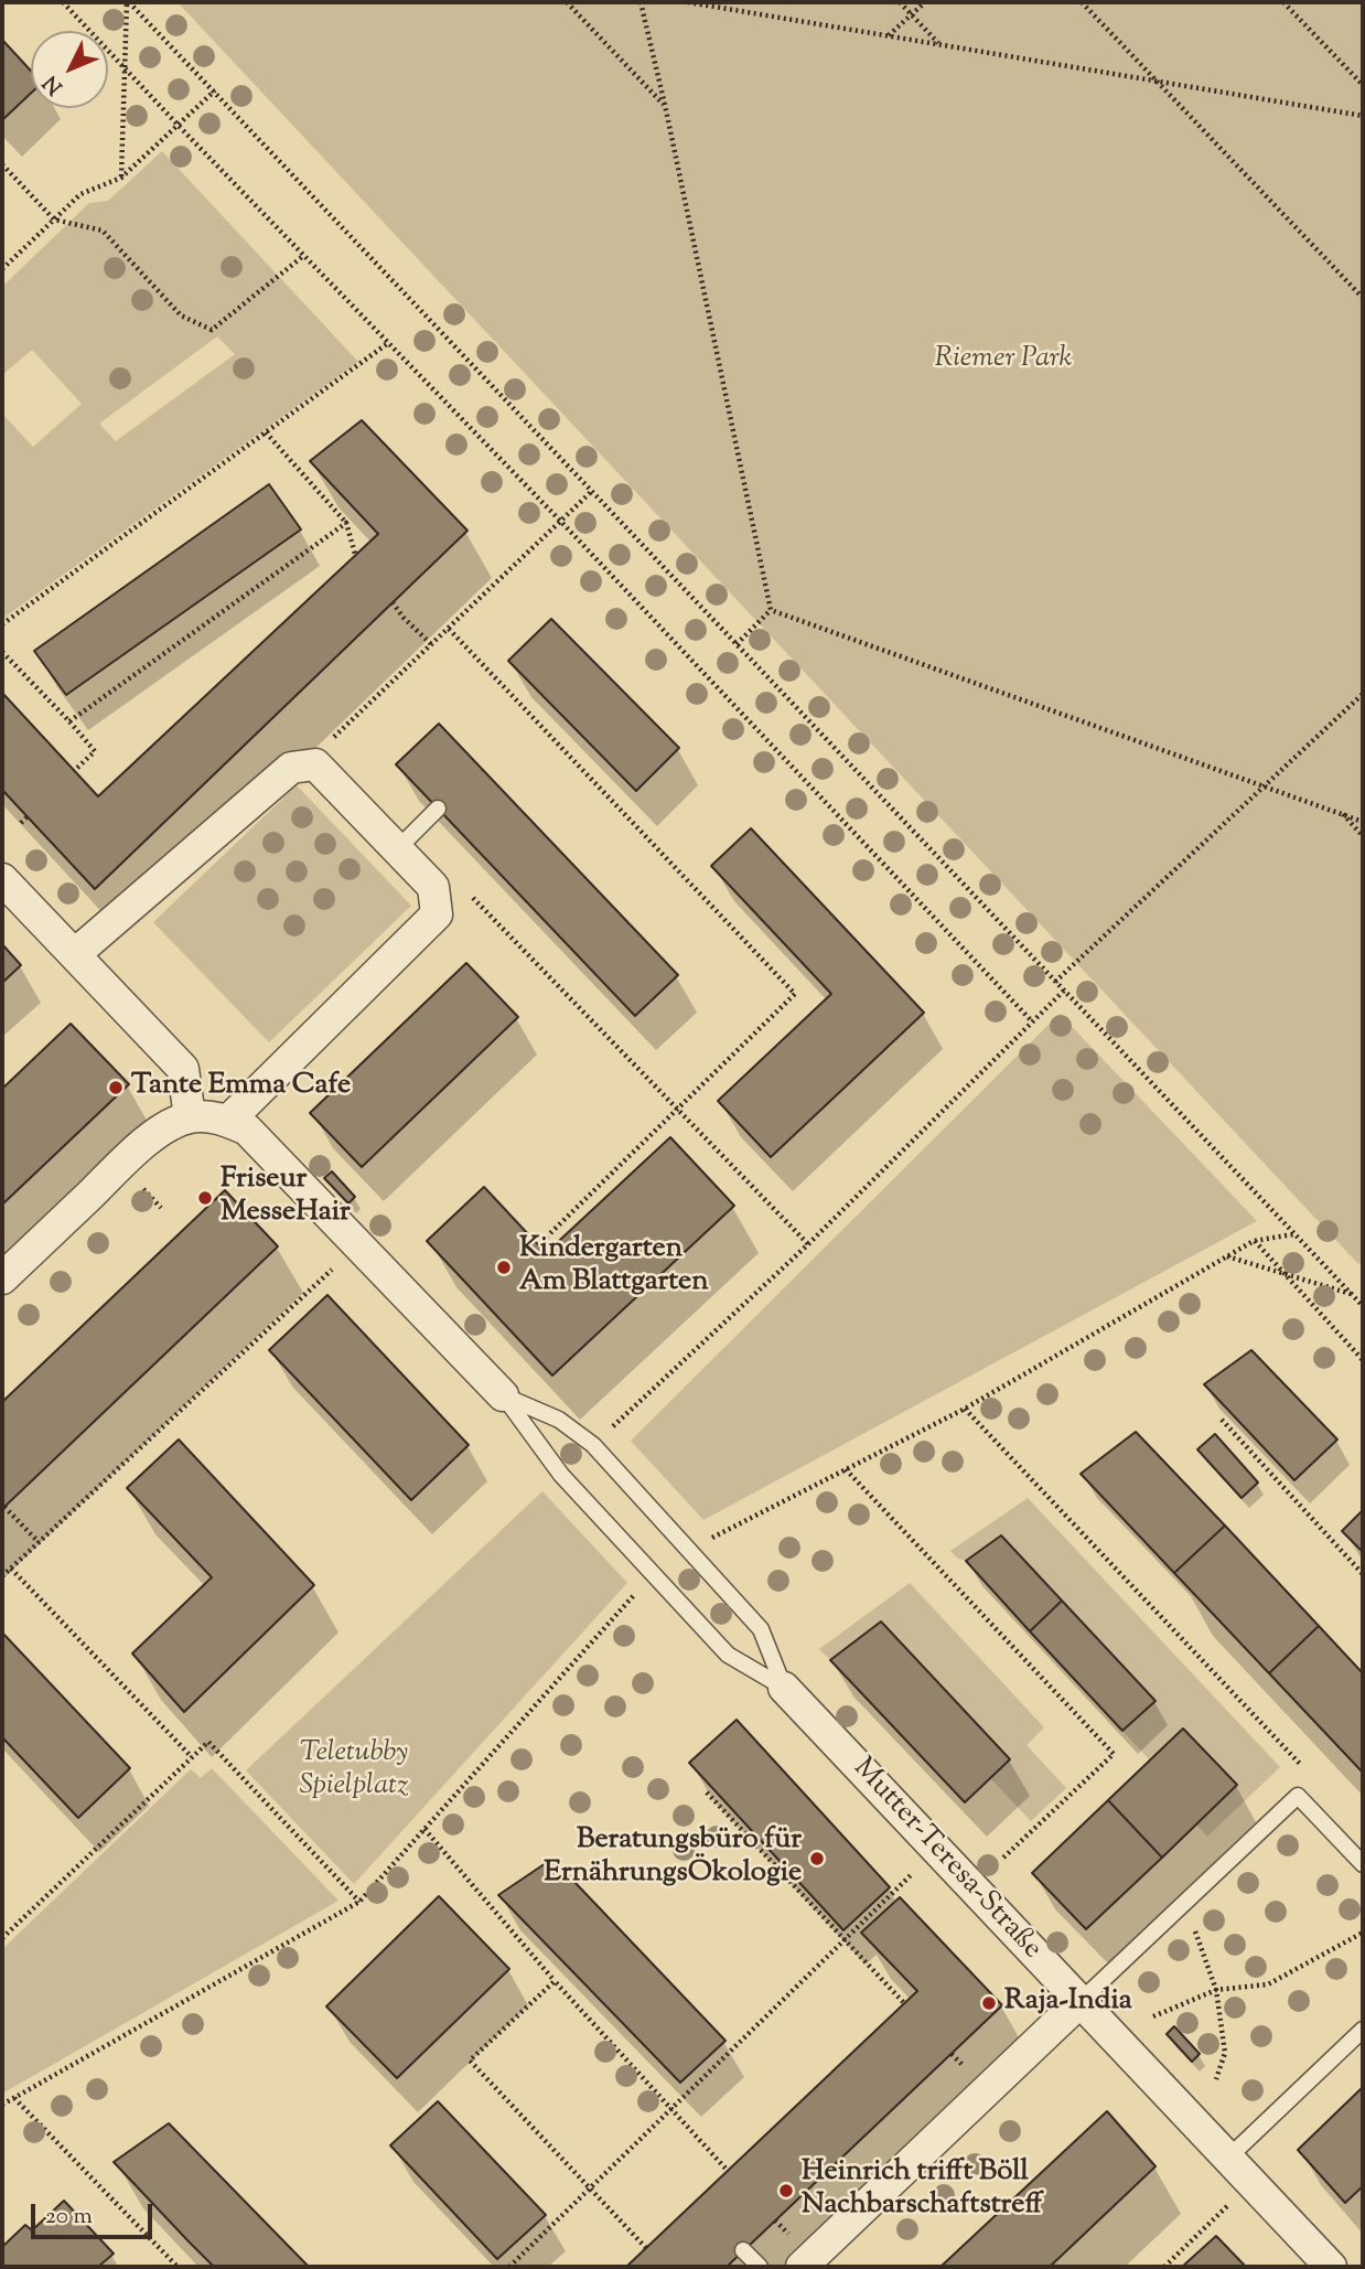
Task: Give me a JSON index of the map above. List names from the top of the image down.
{
  "streets": {
    "street": ["Mutter-Teresa-Straße"]
  },
  "parks": ["Riemer Park", "Teletubby Spielplatz"],
  "places": [
    "Tante Emma Cafe",
    "Friseur MesseHair",
    "Kindergarten Am Blattgarten",
    "Beratungsbüro für ErnährungsÖkologie",
    "Raja-India",
    "Heinrich trifft Böll Nachbarschaftstreff"
  ],
  "scale_bar": "20 m",
  "north": "bottom left"
}
